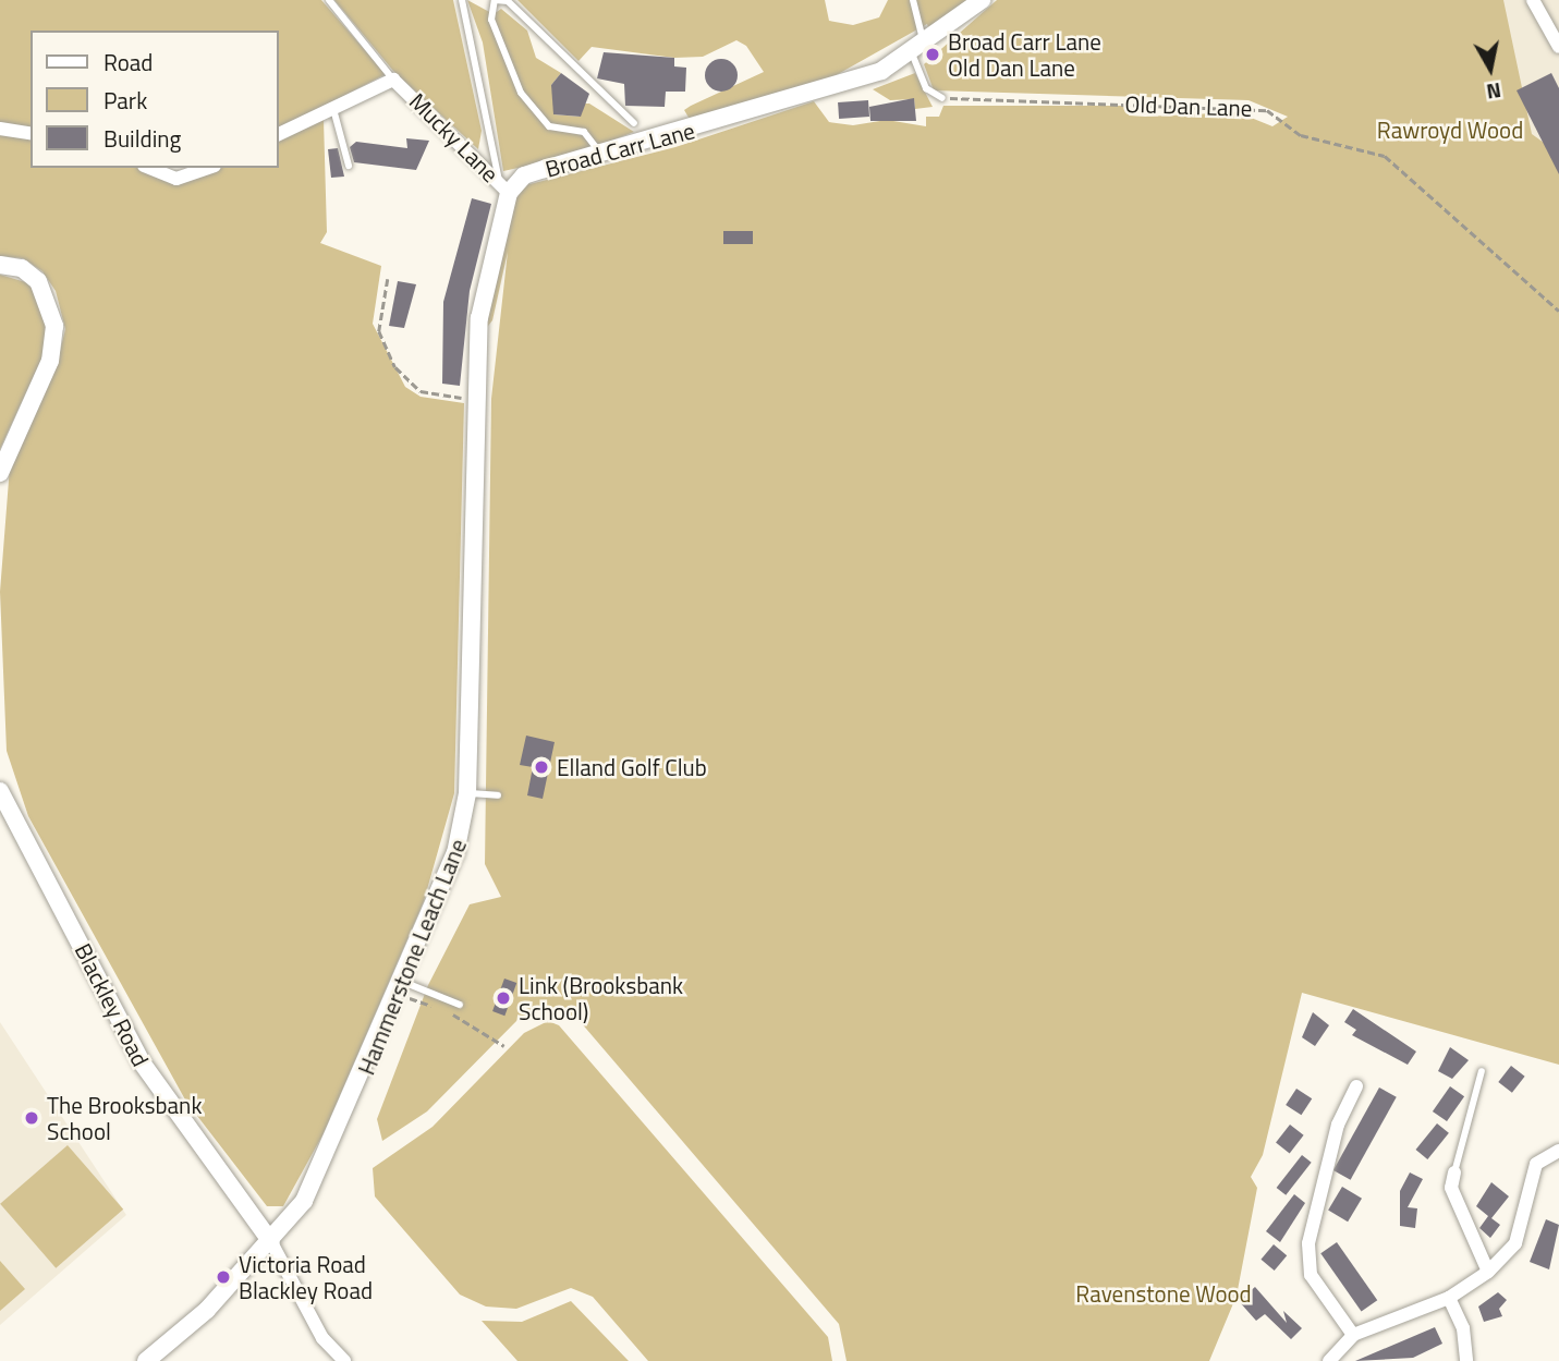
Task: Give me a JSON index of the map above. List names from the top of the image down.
{
  "streets": {
    "street": [
      "Mucky Lane",
      "Broad Carr Lane",
      "Hammerstone Leach Lane",
      "Blackley Road"
    ],
    "path": ["Old Dan Lane"]
  },
  "crossings": [
    ["Mucky Lane", "Broad Carr Lane"],
    ["Hammerstone Leach Lane", "Blackley Road"]
  ],
  "parks": ["Rawroyd Wood", "Ravenstone Wood"],
  "places": [
    "Broad Carr Lane Old Dan Lane",
    "Elland Golf Club",
    "Link (Brooksbank School)",
    "The Brooksbank School",
    "Victoria Road Blackley Road"
  ],
  "legend": ["Road", "Park", "Building"],
  "north": "bottom"
}
